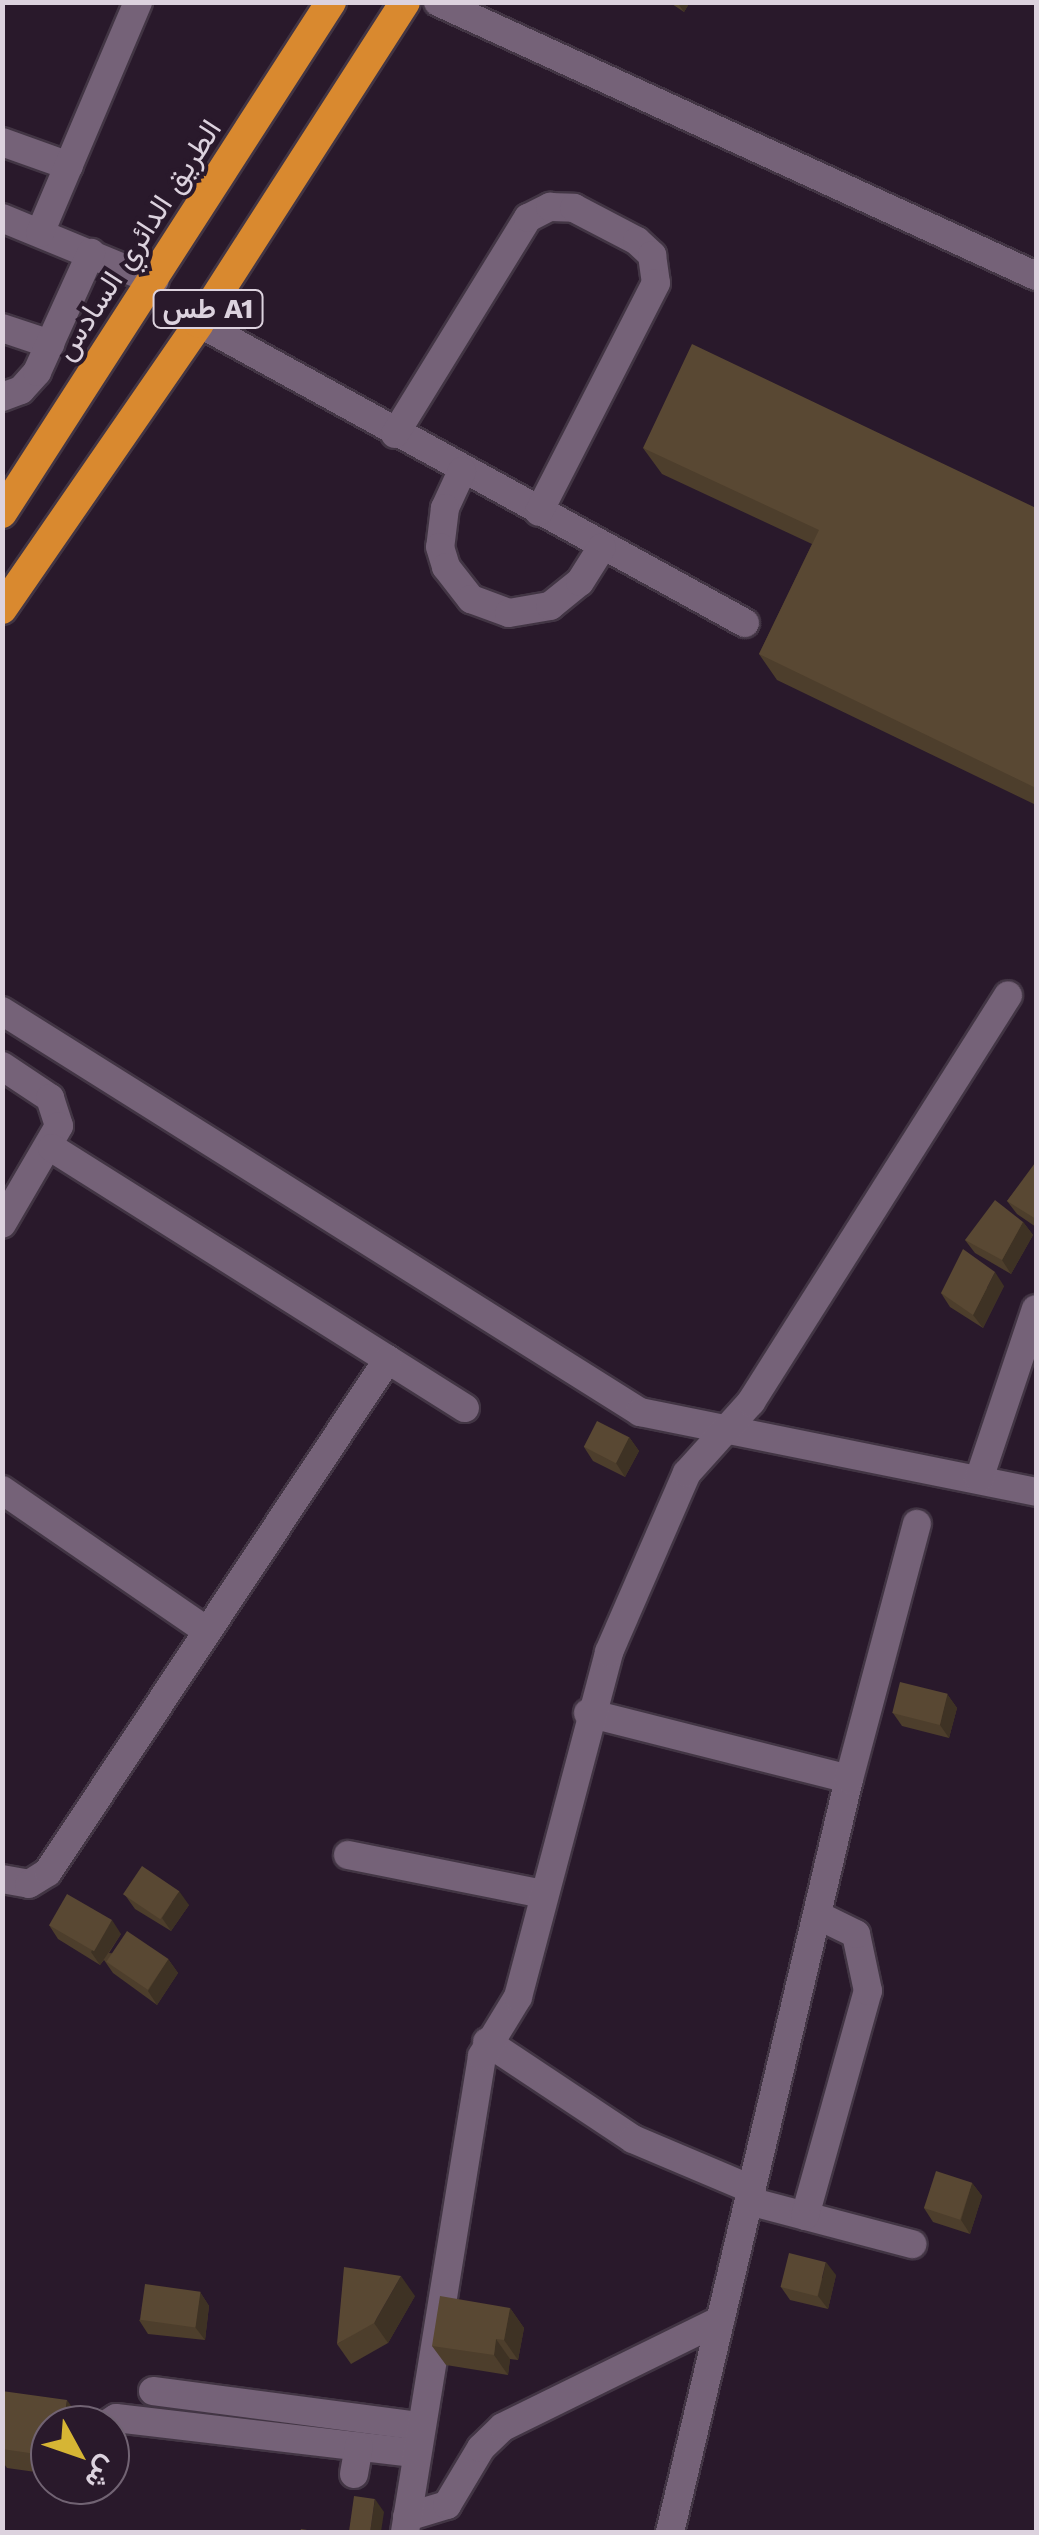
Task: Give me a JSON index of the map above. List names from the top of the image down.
{
  "streets": {
    "highway": ["الطريق الدائري السادس", "طس A1"]
  },
  "north": "bottom right"
}
